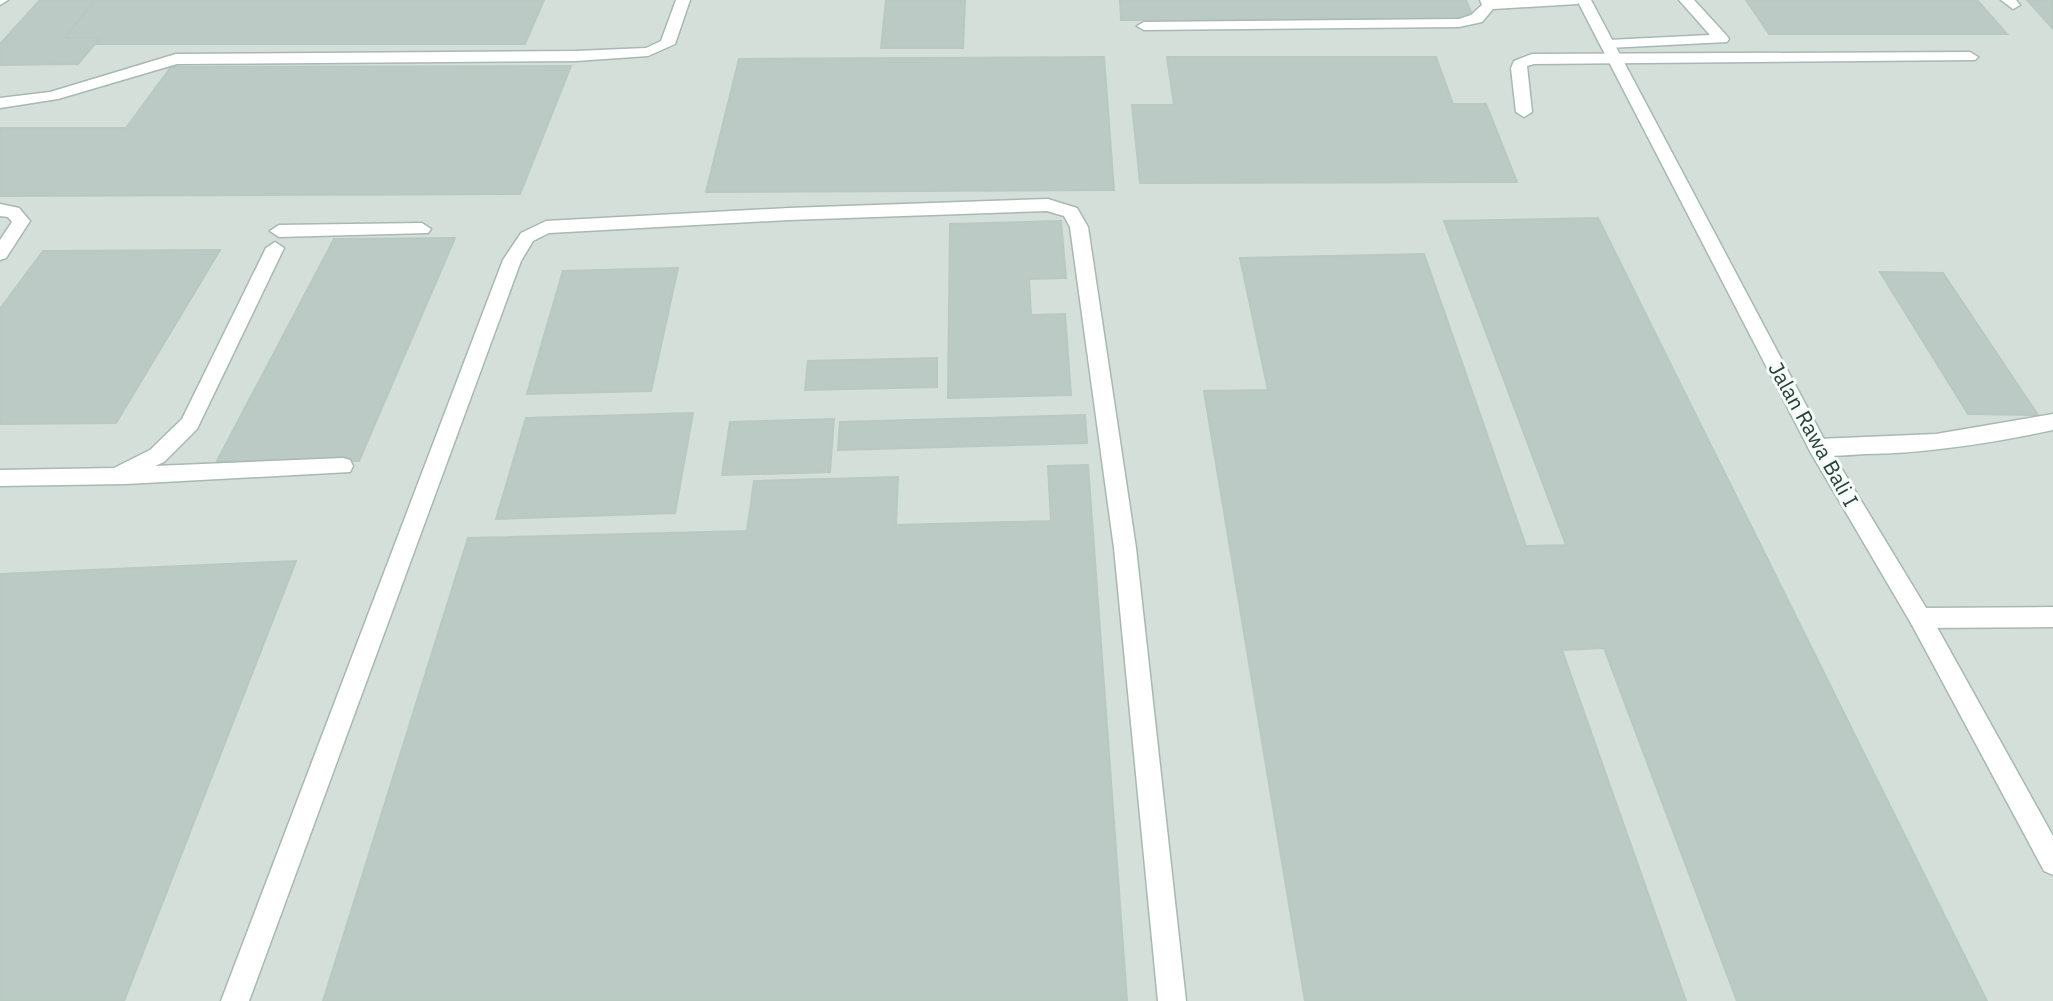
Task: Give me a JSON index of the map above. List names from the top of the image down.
{
  "streets": {
    "street": ["Jalan Rawa Bali I"]
  }
}
